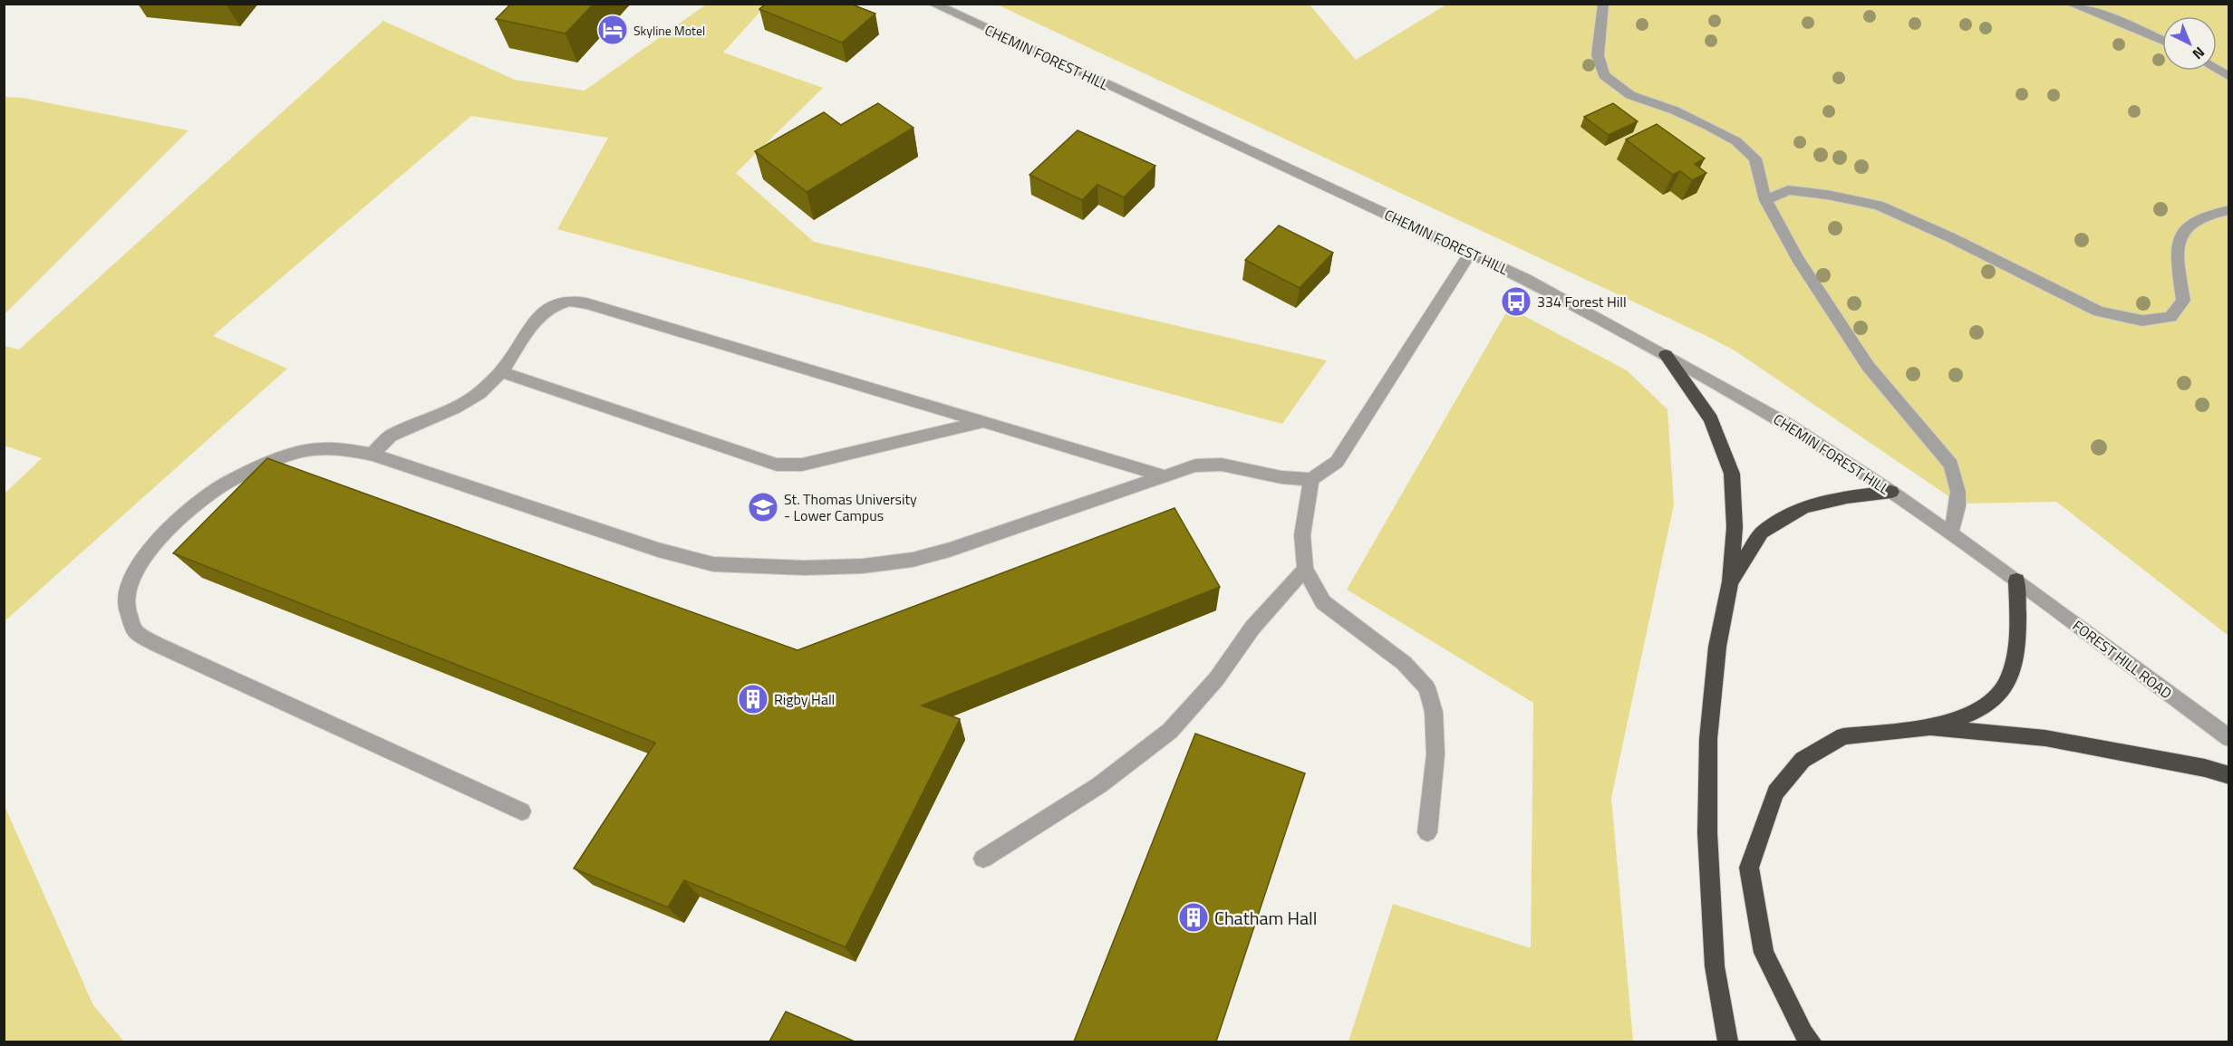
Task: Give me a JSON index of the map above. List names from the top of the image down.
{
  "streets": {
    "street": ["CHEMIN FOREST HILL", "FOREST HILL ROAD"]
  },
  "crossings": [
    ["CHEMIN FOREST HILL", "FOREST HILL ROAD"]
  ],
  "places": {
    "hotel": ["Skyline Motel"],
    "bus stop": ["334 Forest Hill"],
    "school or university": ["St. Thomas University - Lower Campus"],
    "building": ["Rigby Hall", "Chatham Hall"]
  },
  "north": "bottom right"
}
